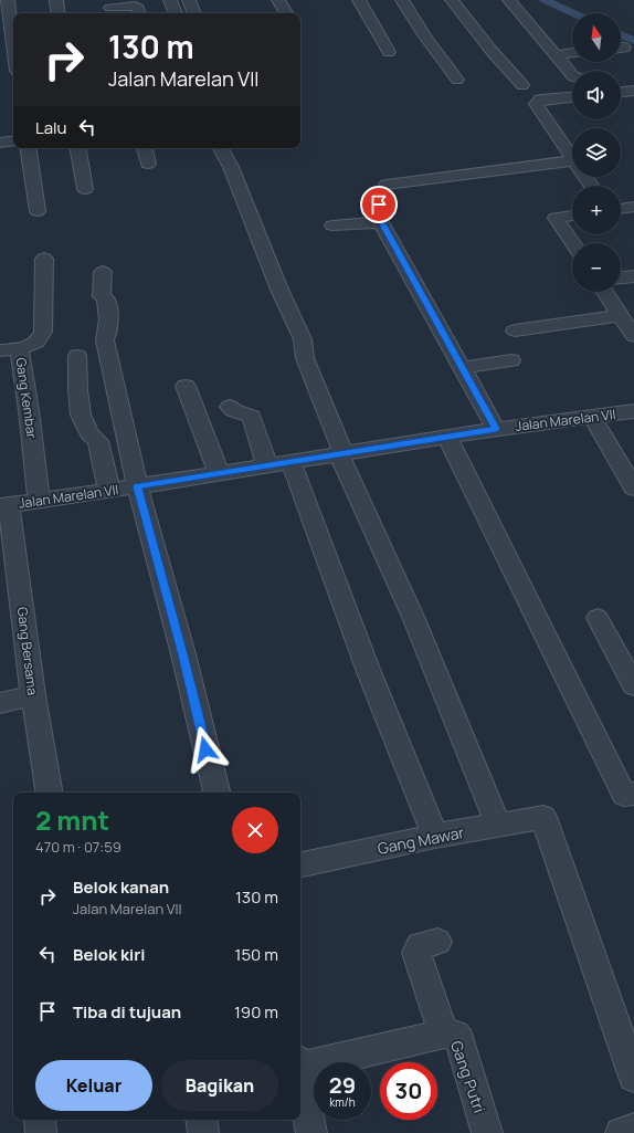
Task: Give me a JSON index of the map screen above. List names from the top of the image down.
{
  "streets": {
    "street": [
      "Gang Kembar",
      "Jalan Marelan VII",
      "Gang Bersama",
      "Gang Mawar",
      "Gang Putri"
    ]
  },
  "crossings": [
    ["Gang Kembar", "Jalan Marelan VII"],
    ["Jalan Marelan VII", "Gang Bersama"]
  ],
  "north": "top",
  "page": {
    "map_buttons": ["+", "−"],
    "turn": ["130 m", "Jalan Marelan VII"],
    "then": "Lalu",
    "heading": ["2 mnt", "470 m · 07:59"],
    "list": [
      {
        "name": "Belok kanan",
        "note": "Jalan Marelan VII",
        "value": "130 m"
      },
      {
        "name": "Belok kiri",
        "value": "150 m"
      },
      {
        "name": "Tiba di tujuan",
        "value": "190 m"
      }
    ],
    "buttons": ["Keluar", "Bagikan"],
    "speed": "29 km/h",
    "limit": "30"
  }
}
